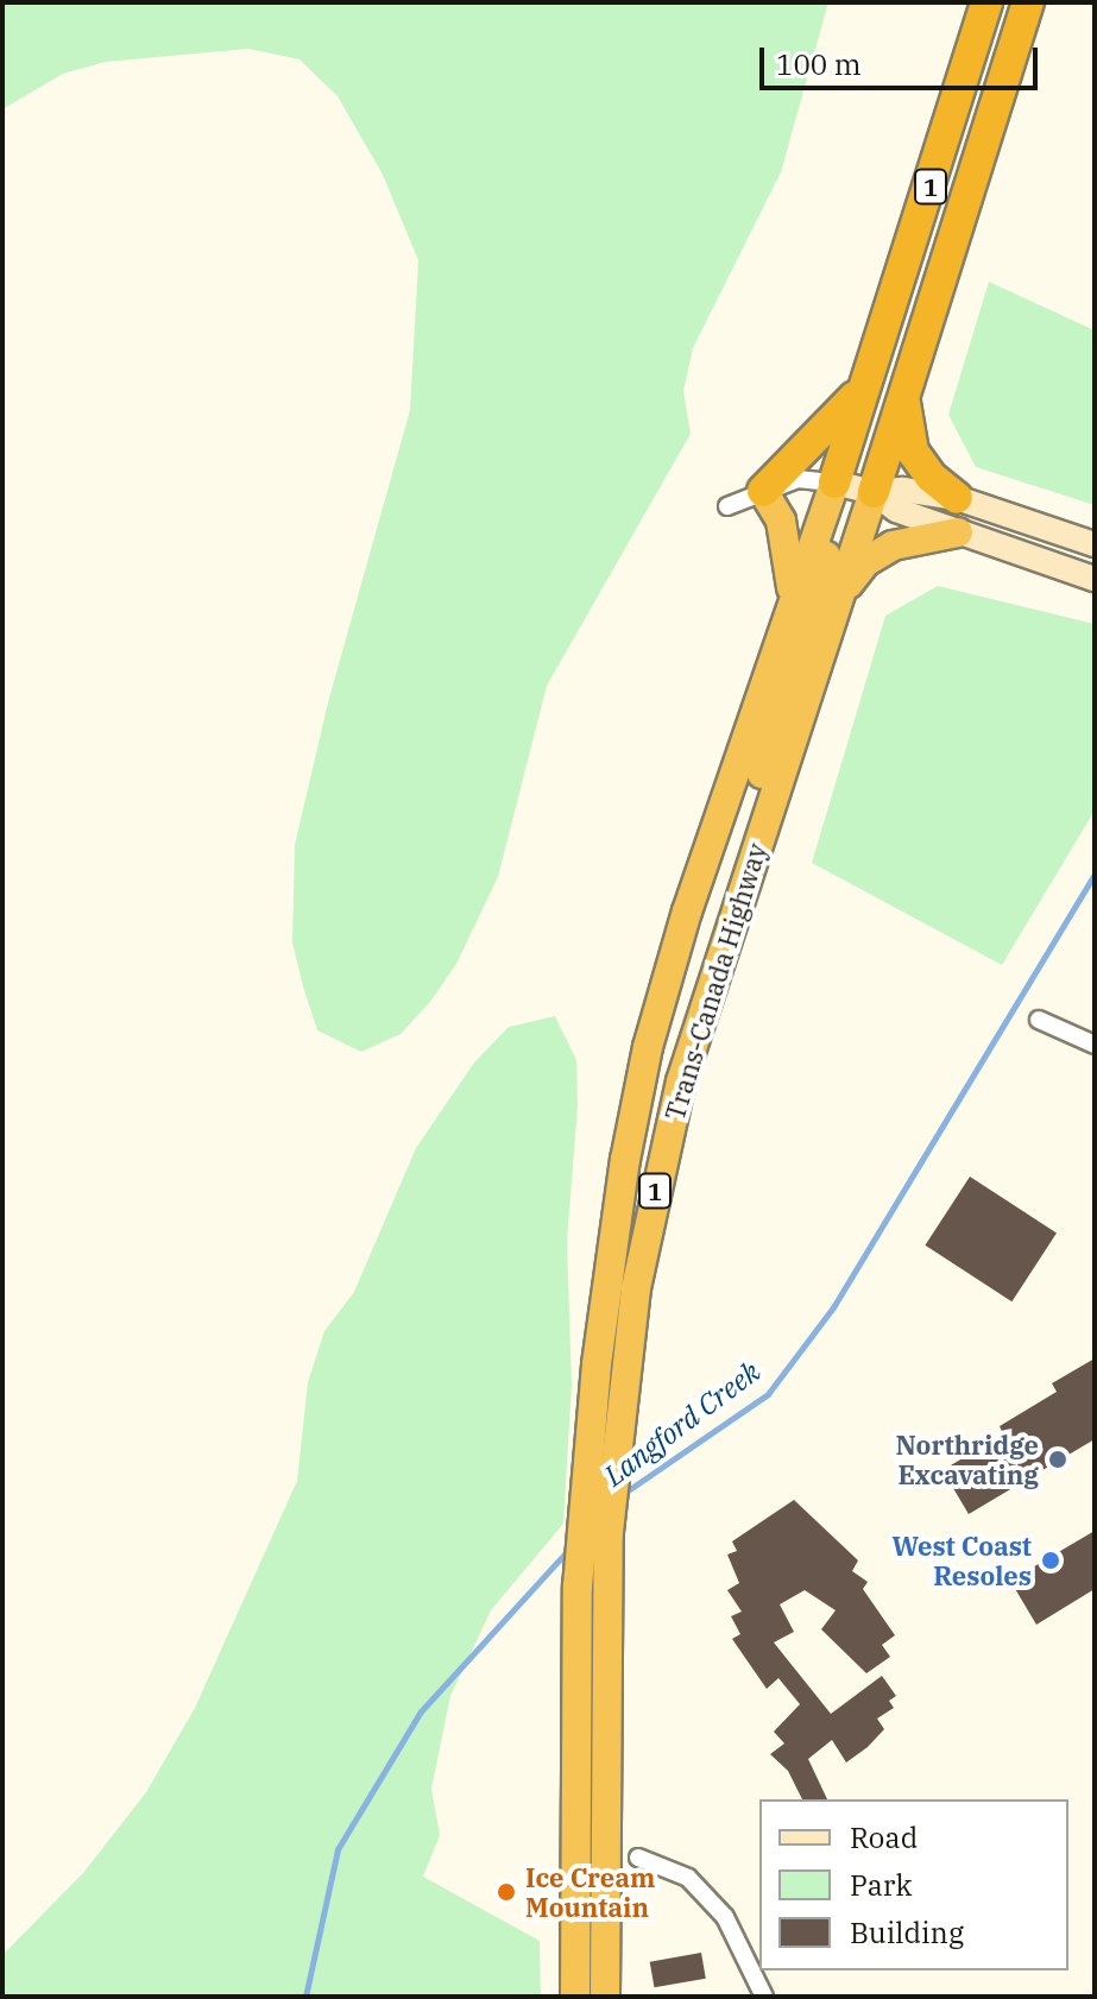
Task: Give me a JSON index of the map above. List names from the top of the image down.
{
  "streets": {
    "highway": ["1", "Trans-Canada Highway"]
  },
  "water": ["Langford Creek"],
  "places": ["Northridge Excavating", "West Coast Resoles", "Ice Cream Mountain"],
  "legend": ["Road", "Park", "Building"],
  "scale_bar": "100 m"
}
